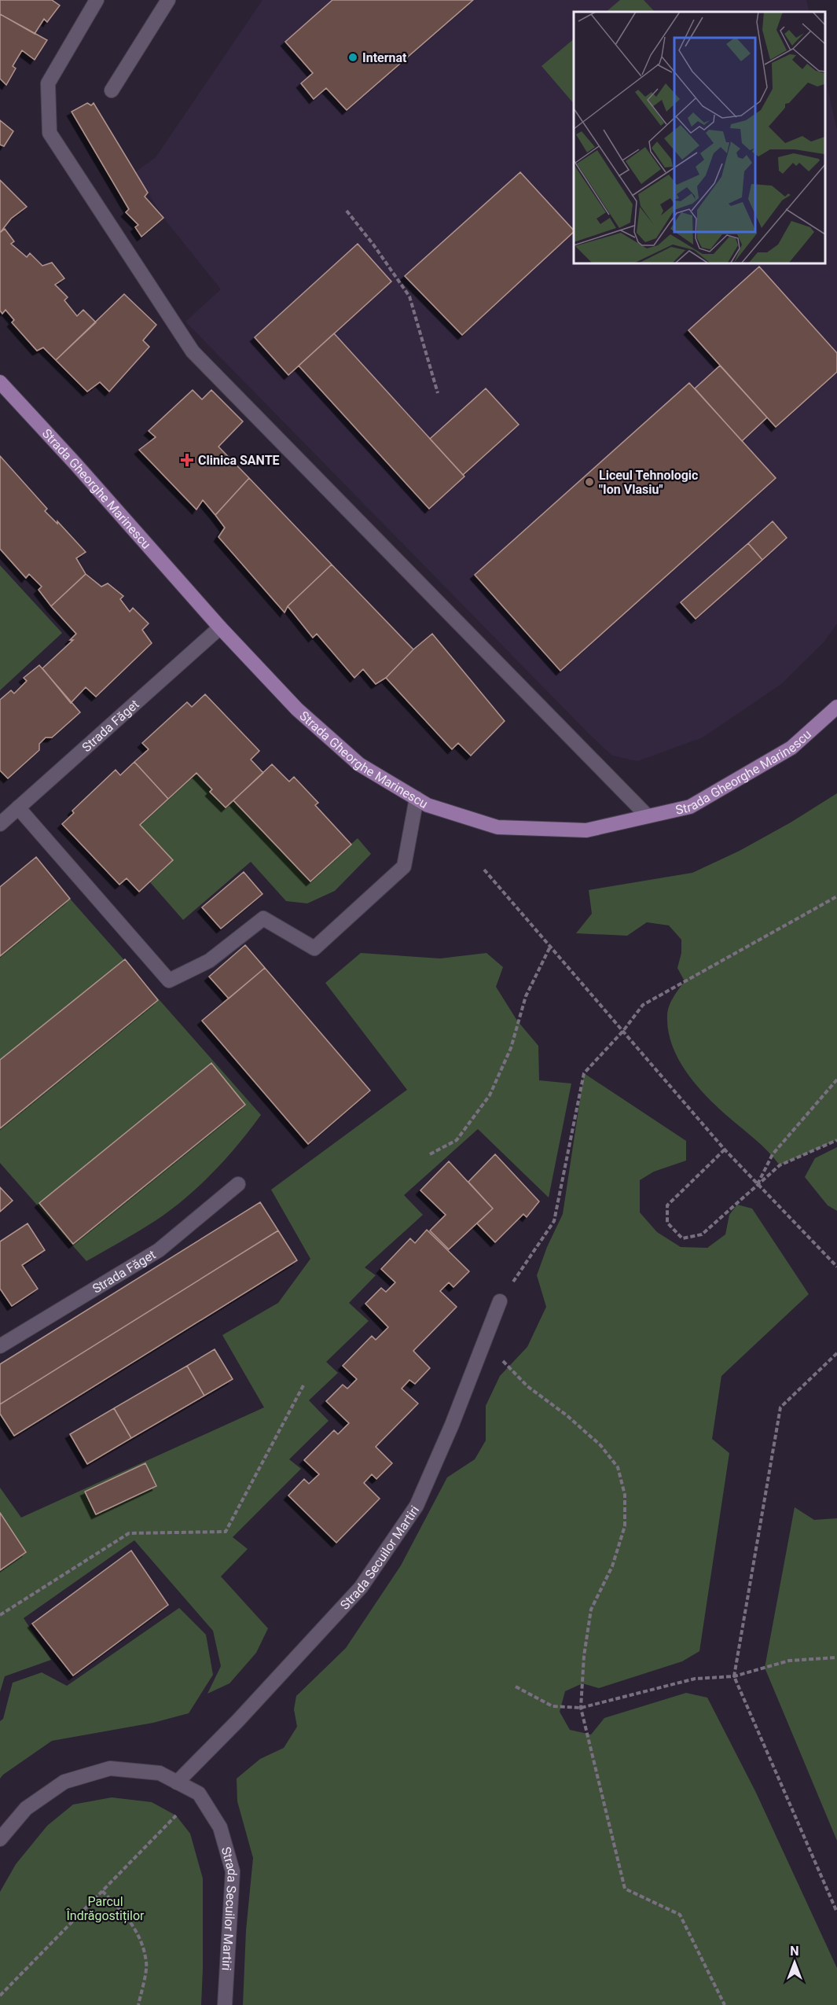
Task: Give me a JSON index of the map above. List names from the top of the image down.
{
  "streets": {
    "main road": ["Strada Gheorghe Marinescu"],
    "street": ["Strada Făget", "Strada Secuilor Martiri"]
  },
  "crossings": [
    ["Strada Gheorghe Marinescu", "Strada Făget"]
  ],
  "parks": ["Parcul Îndrăgostiților"],
  "places": {
    "other": ["Internat", "Liceul Tehnologic \"Ion Vlasiu\""],
    "health": ["Clinica SANTE"]
  },
  "north": "top"
}
